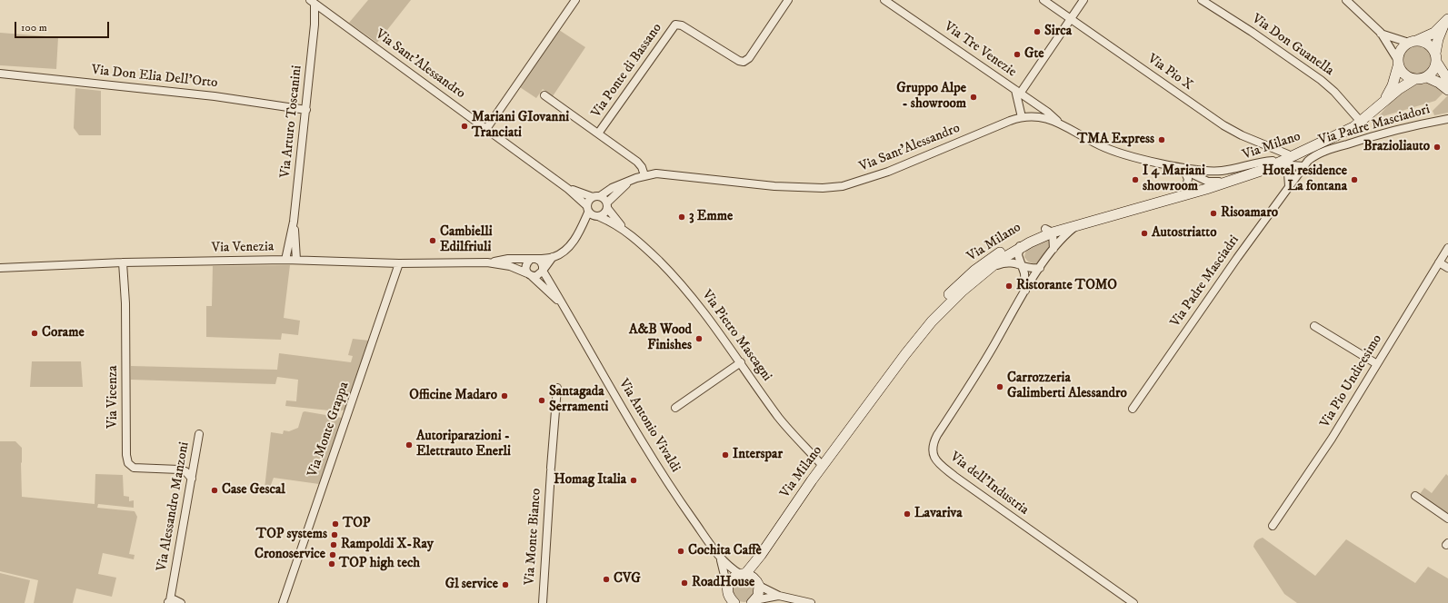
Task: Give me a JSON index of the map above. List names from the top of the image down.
{
  "streets": {
    "main road": ["Via Milano"],
    "street": [
      "Via Don Guanella",
      "Via Tre Venezie",
      "Via Sant'Alessandro",
      "Via Ponte di Bassano",
      "Via Pio X",
      "Via Don Elia Dell'Orto",
      "Via Arturo Toscanini",
      "Via Padre Masciadori",
      "Via Venezia",
      "Via Padre Masciadri",
      "Via Pietro Mascagni",
      "Via Pio Undicesimo",
      "Via Vicenza",
      "Via Antonio Vivaldi",
      "Via Monte Grappa",
      "Via dell'Industria",
      "Via Alessandro Manzoni",
      "Via Monte Bianco"
    ]
  },
  "crossings": [
    ["Via Tre Venezie", "Via Sant'Alessandro"],
    ["Via Sant'Alessandro", "Via Arturo Toscanini"],
    ["Via Sant'Alessandro", "Via Pietro Mascagni"],
    ["Via Pio X", "Via Milano"],
    ["Via Don Elia Dell'Orto", "Via Arturo Toscanini"],
    ["Via Padre Masciadori", "Via Padre Masciadri"],
    ["Via Milano", "Via Pietro Mascagni"],
    ["Via Venezia", "Via Vicenza"],
    ["Via Venezia", "Via Antonio Vivaldi"],
    ["Via Venezia", "Via Monte Grappa"],
    ["Via Vicenza", "Via Alessandro Manzoni"]
  ],
  "places": [
    "Sirca",
    "Gte",
    "Gruppo Alpe - showroom",
    "Mariani GIovanni Tranciati",
    "TMA Express",
    "Brazioliauto",
    "I 4 Mariani showroom",
    "Hotel residence La fontana",
    "Risoamaro",
    "3 Emme",
    "Autostriatto",
    "Cambielli Edilfriuli",
    "Ristorante TOMO",
    "Corame",
    "A&B Wood Finishes",
    "Carrozzeria Galimberti Alessandro",
    "Officine Madaro",
    "Santagada Serramenti",
    "Autoriparazioni - Elettrauto Enerli",
    "Interspar",
    "Homag Italia",
    "Case Gescal",
    "Lavariva",
    "TOP",
    "TOP systems",
    "Rampoldi X-Ray",
    "Cochita Caffè",
    "Cronoservice",
    "TOP high tech",
    "CVG",
    "RoadHouse",
    "Gl service"
  ],
  "scale_bar": "100 m"
}
